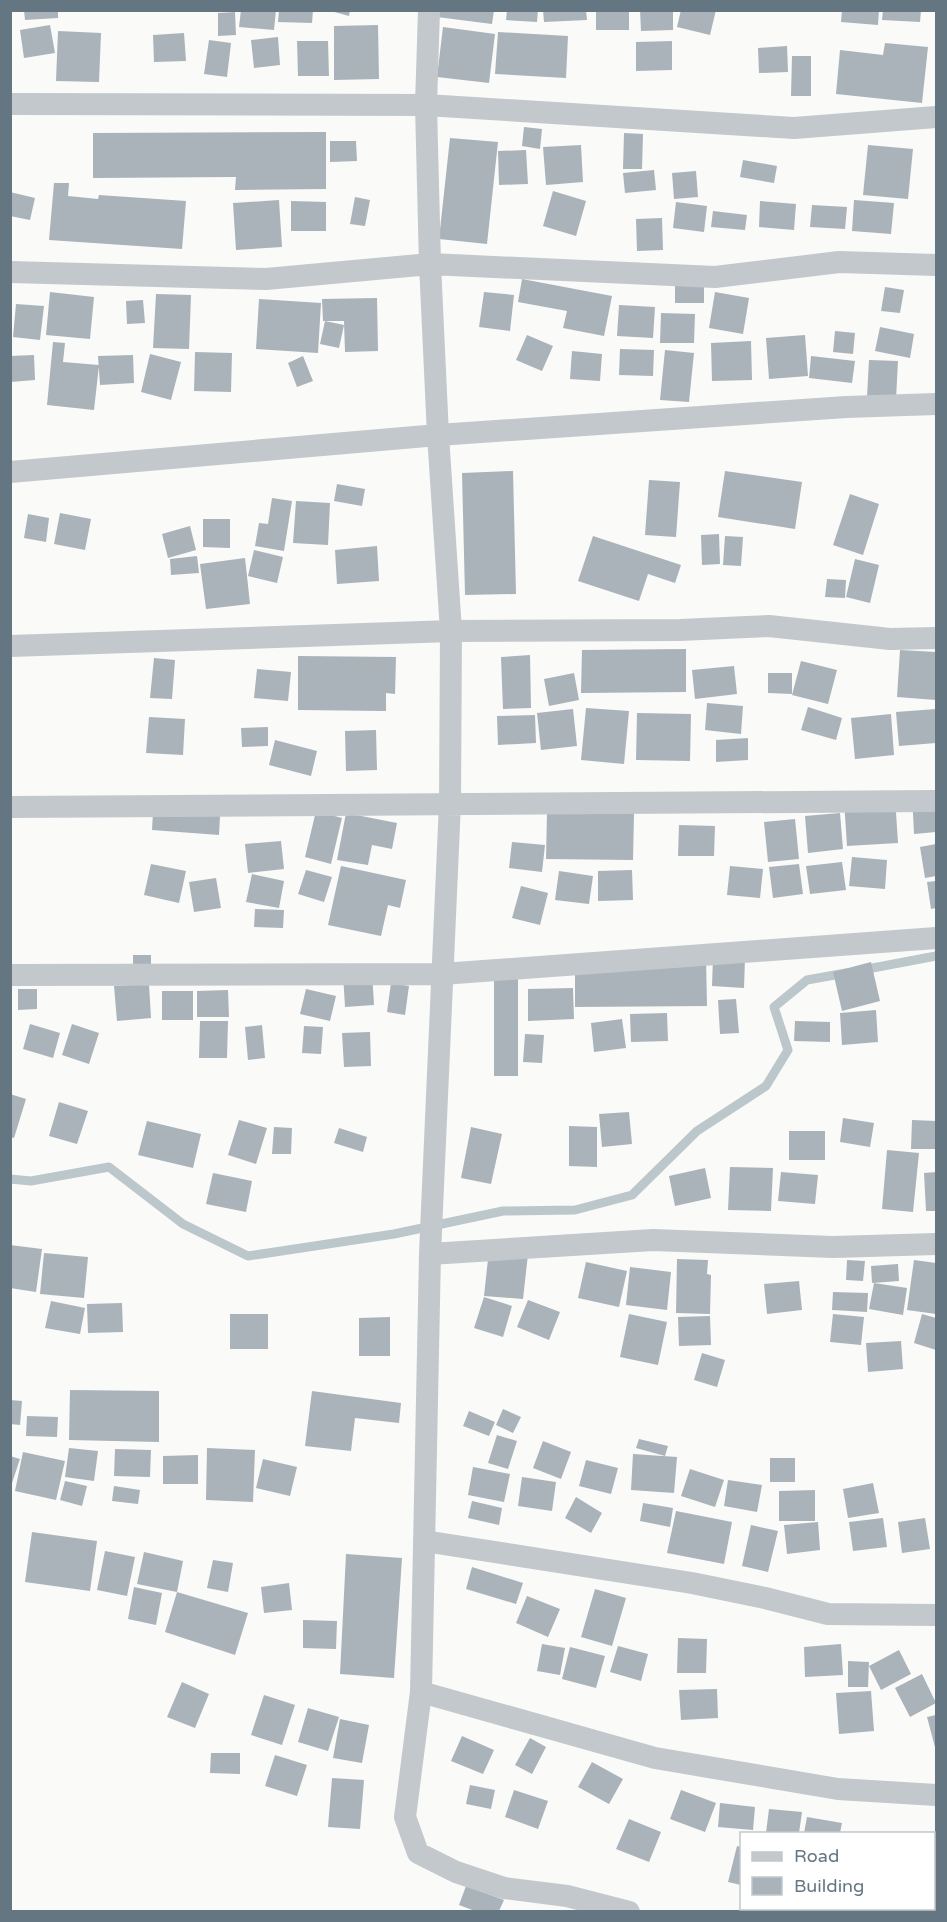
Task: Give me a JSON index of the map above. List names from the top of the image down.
{
  "legend": ["Road", "Building"]
}
